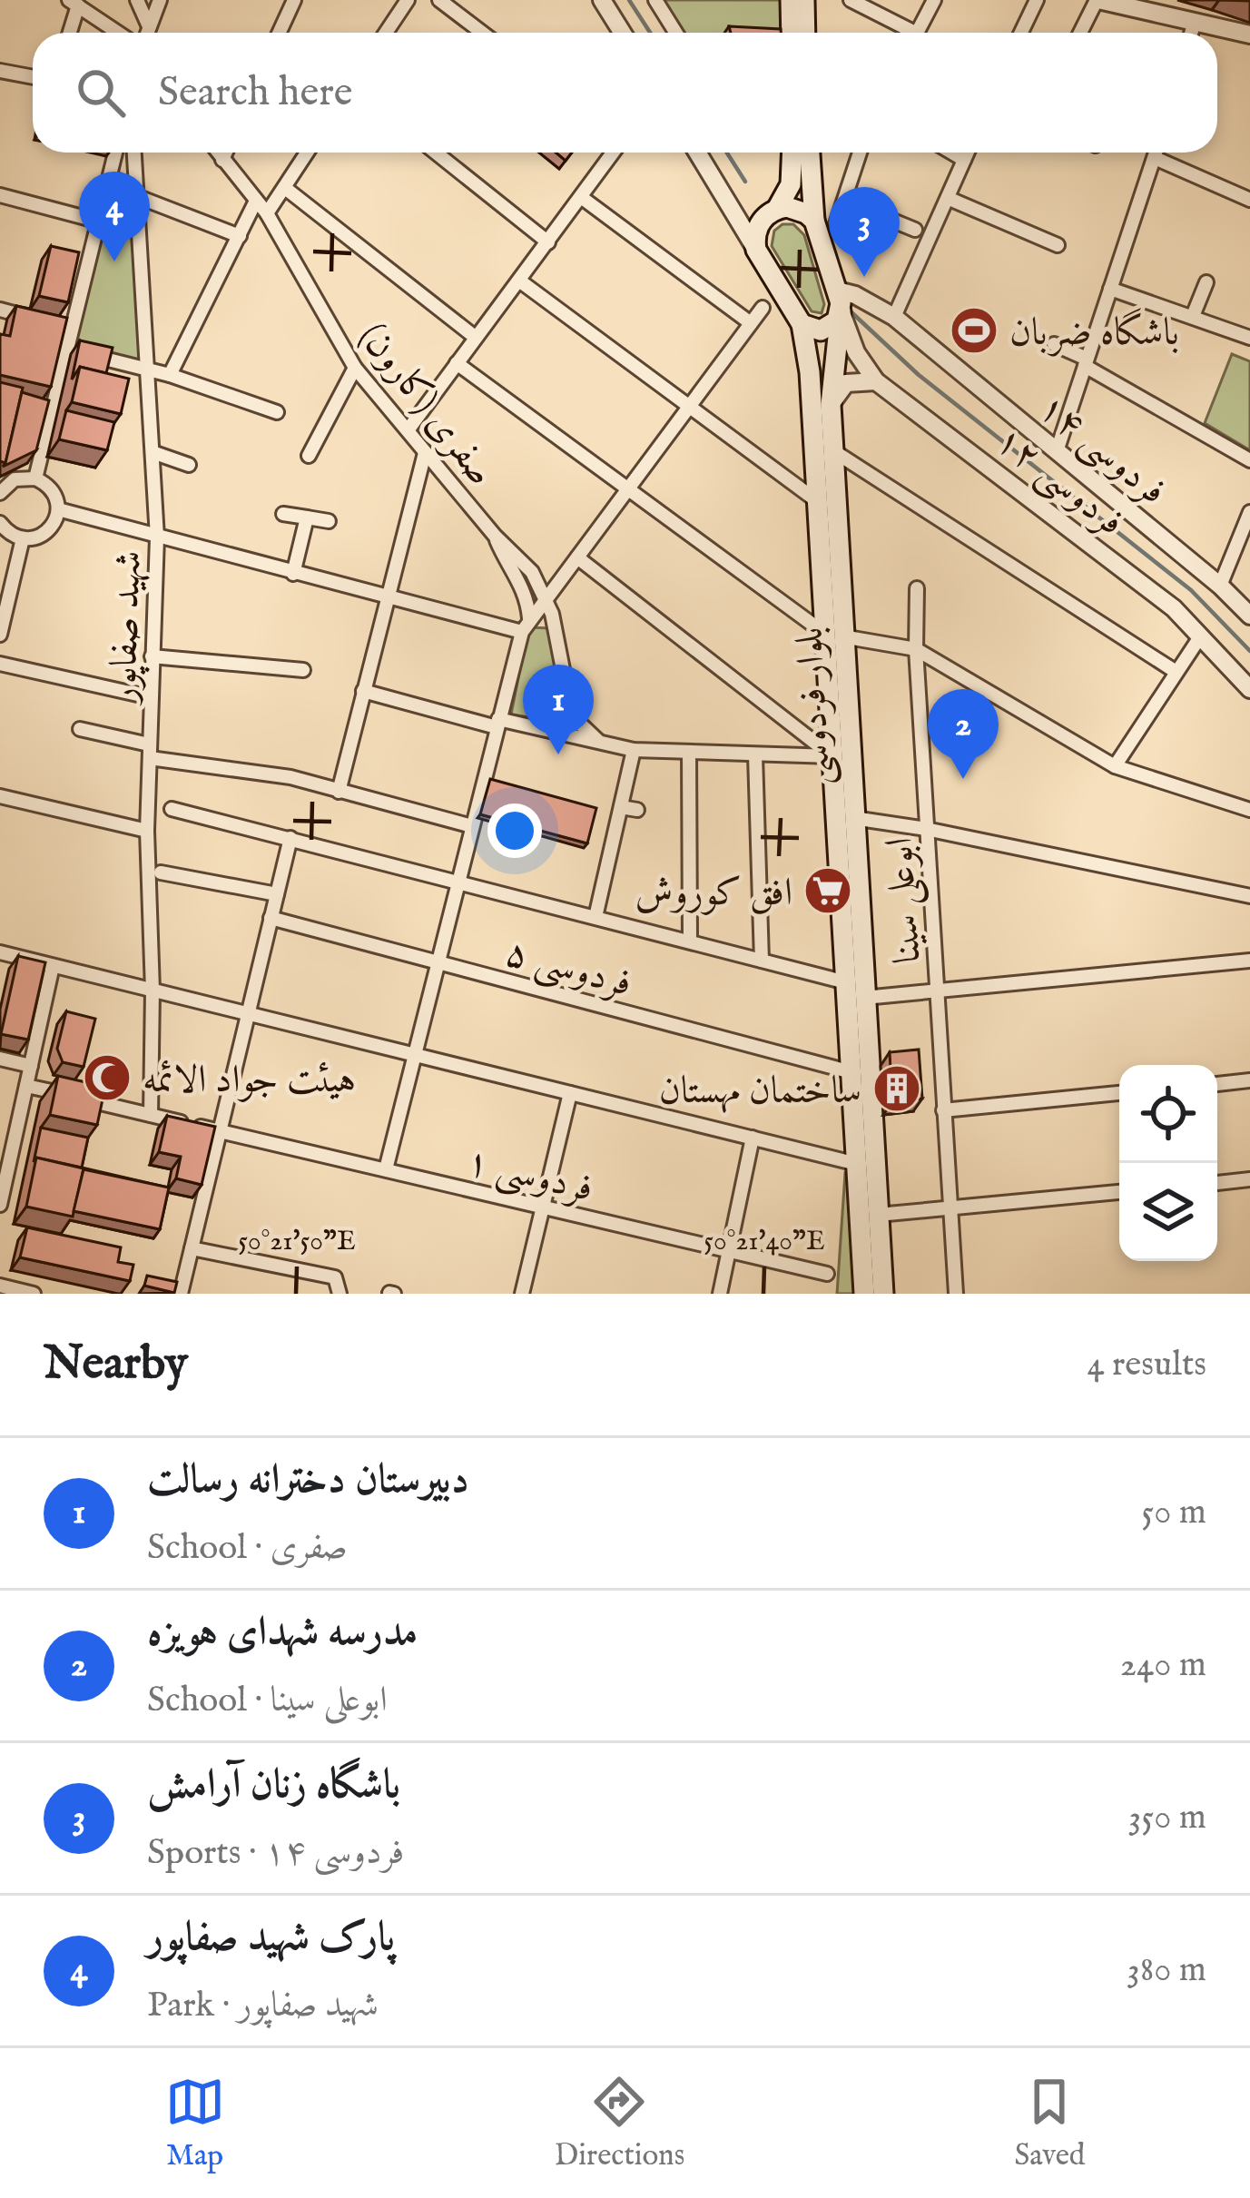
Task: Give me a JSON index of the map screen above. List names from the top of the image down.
{
  "streets": {
    "main road": ["بلوار فردوسی"],
    "street": [
      "صفری (کارون)",
      "فردوسی ۱۴",
      "فردوسی ۱۲",
      "شهید صفاپور",
      "ابوعلی سینا",
      "فردوسی ۵",
      "فردوسی ۱"
    ]
  },
  "crossings": [
    ["فردوسی ۱۴", "بلوار فردوسی"],
    ["شهید صفاپور", "فردوسی ۱"],
    ["بلوار فردوسی", "فردوسی ۵"]
  ],
  "places": {
    "sports": ["باشگاه ضربان"],
    "supermarket": ["افق کوروش"],
    "mosque": ["هیئت جواد الائمه"],
    "building": ["ساختمان مهستان"]
  },
  "page": {
    "search": "Search here",
    "pins": [
      "4",
      "3",
      "1",
      "2"
    ],
    "heading": ["Nearby", "4 results"],
    "list": [
      {
        "mark": "1",
        "name": "دبیرستان دخترانه رسالت",
        "note": "School · صفری",
        "value": "50 m"
      },
      {
        "mark": "2",
        "name": "مدرسه شهدای هویزه",
        "note": "School · ابوعلی سینا",
        "value": "240 m"
      },
      {
        "mark": "3",
        "name": "باشگاه زنان آرامش",
        "note": "Sports · فردوسی ۱۴",
        "value": "350 m"
      },
      {
        "mark": "4",
        "name": "پارک شهید صفاپور",
        "note": "Park · شهید صفاپور",
        "value": "380 m"
      }
    ],
    "nav": ["Map", "Directions", "Saved"]
  },
  "coordinates": ["50°21'50\"E", "50°21'40\"E"]
}
